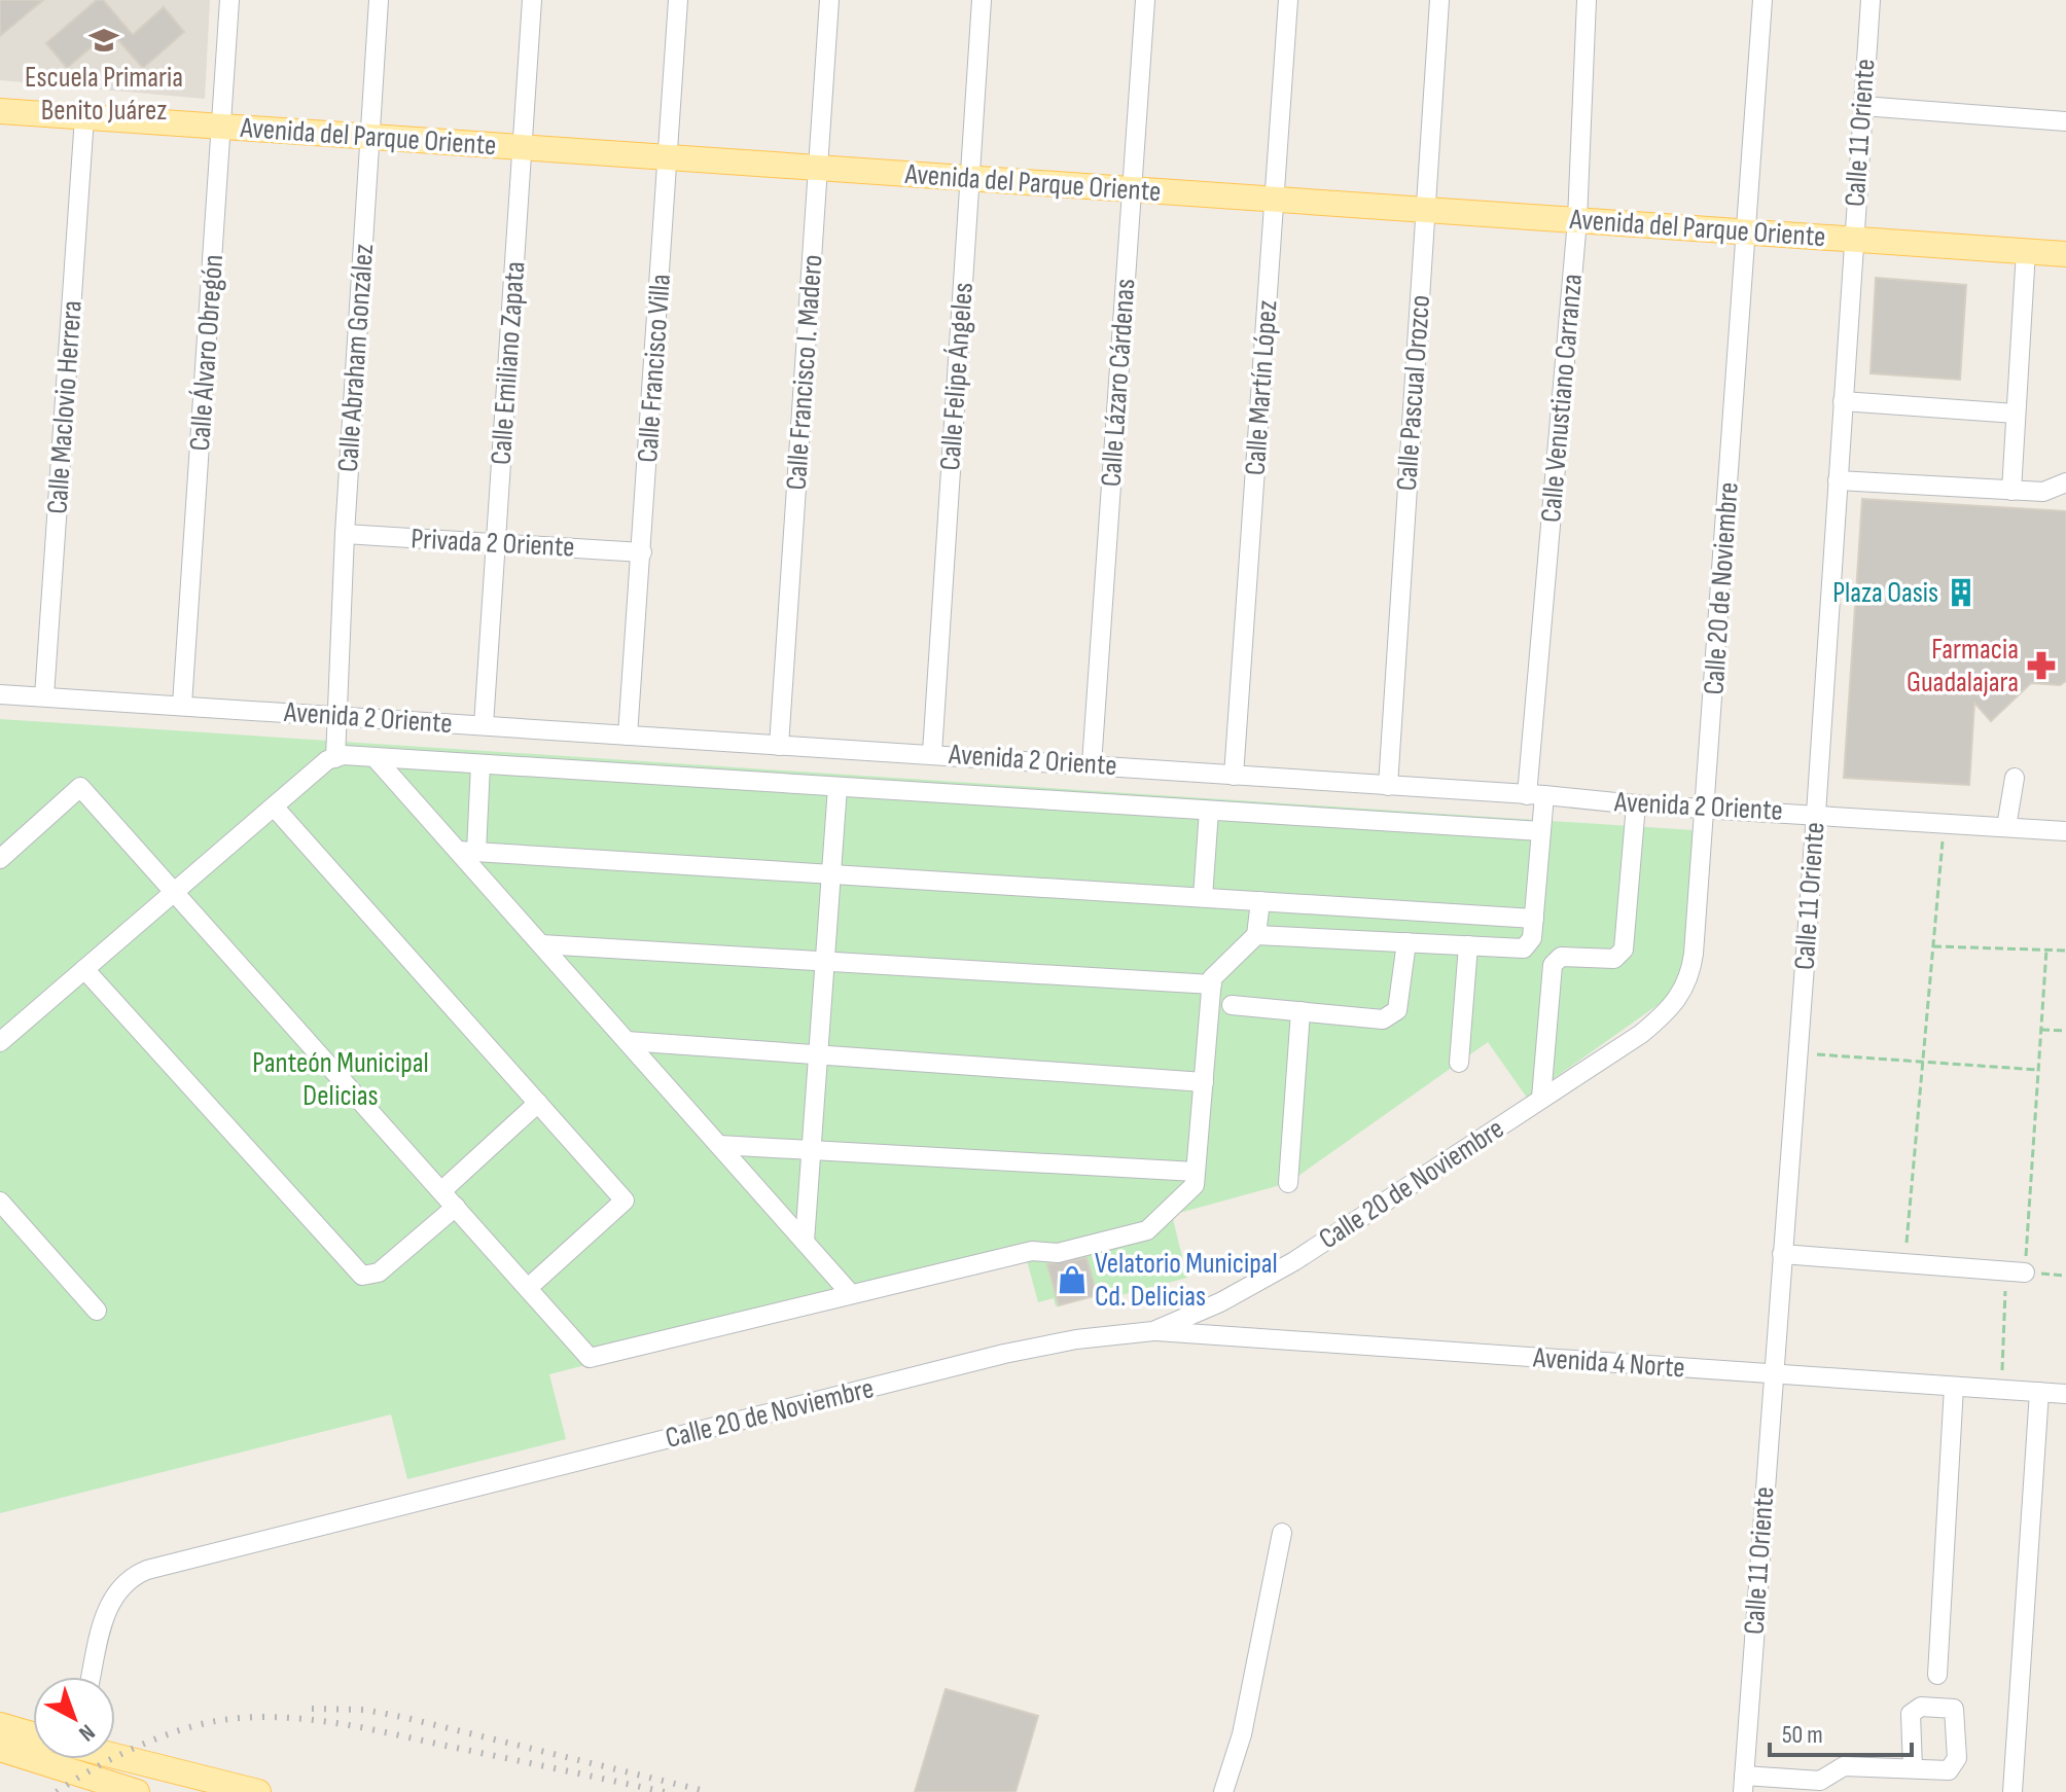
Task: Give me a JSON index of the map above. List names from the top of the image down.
{
  "streets": {
    "main road": ["Avenida del Parque Oriente"],
    "street": [
      "Calle 11 Oriente",
      "Calle Álvaro Obregón",
      "Calle Abraham González",
      "Calle Emiliano Zapata",
      "Calle Francisco Villa",
      "Calle Francisco I. Madero",
      "Calle Felipe Ángeles",
      "Calle Lázaro Cárdenas",
      "Calle Martín López",
      "Calle Pascual Orozco",
      "Calle Venustiano Carranza",
      "Calle Maclovio Herrera",
      "Privada 2 Oriente",
      "Calle 20 de Noviembre",
      "Avenida 2 Oriente",
      "Avenida 4 Norte"
    ]
  },
  "crossings": [
    ["Calle 11 Oriente", "Avenida del Parque Oriente"],
    ["Calle 11 Oriente", "Avenida 2 Oriente"],
    ["Calle 11 Oriente", "Avenida 4 Norte"],
    ["Avenida del Parque Oriente", "Calle Álvaro Obregón"],
    ["Avenida del Parque Oriente", "Calle Abraham González"],
    ["Avenida del Parque Oriente", "Calle Emiliano Zapata"],
    ["Avenida del Parque Oriente", "Calle Francisco Villa"],
    ["Avenida del Parque Oriente", "Calle Francisco I. Madero"],
    ["Avenida del Parque Oriente", "Calle Felipe Ángeles"],
    ["Avenida del Parque Oriente", "Calle Lázaro Cárdenas"],
    ["Avenida del Parque Oriente", "Calle Martín López"],
    ["Avenida del Parque Oriente", "Calle Pascual Orozco"],
    ["Avenida del Parque Oriente", "Calle Venustiano Carranza"],
    ["Avenida del Parque Oriente", "Calle Maclovio Herrera"],
    ["Avenida del Parque Oriente", "Calle 20 de Noviembre"],
    ["Calle Álvaro Obregón", "Avenida 2 Oriente"],
    ["Calle Abraham González", "Privada 2 Oriente"],
    ["Calle Abraham González", "Avenida 2 Oriente"],
    ["Calle Emiliano Zapata", "Privada 2 Oriente"],
    ["Calle Emiliano Zapata", "Avenida 2 Oriente"],
    ["Calle Francisco Villa", "Privada 2 Oriente"],
    ["Calle Francisco Villa", "Avenida 2 Oriente"],
    ["Calle Francisco I. Madero", "Avenida 2 Oriente"],
    ["Calle Felipe Ángeles", "Avenida 2 Oriente"],
    ["Calle Lázaro Cárdenas", "Avenida 2 Oriente"],
    ["Calle Martín López", "Avenida 2 Oriente"],
    ["Calle Pascual Orozco", "Avenida 2 Oriente"],
    ["Calle Venustiano Carranza", "Avenida 2 Oriente"],
    ["Calle Maclovio Herrera", "Avenida 2 Oriente"],
    ["Calle 20 de Noviembre", "Avenida 2 Oriente"],
    ["Calle 20 de Noviembre", "Avenida 4 Norte"]
  ],
  "parks": ["Panteón Municipal Delicias"],
  "places": {
    "school or university": ["Escuela Primaria Benito Juárez"],
    "building": ["Plaza Oasis"],
    "pharmacy": ["Farmacia Guadalajara"],
    "shop": ["Velatorio Municipal Cd. Delicias"]
  },
  "scale_bar": "50 m",
  "north": "bottom right"
}
